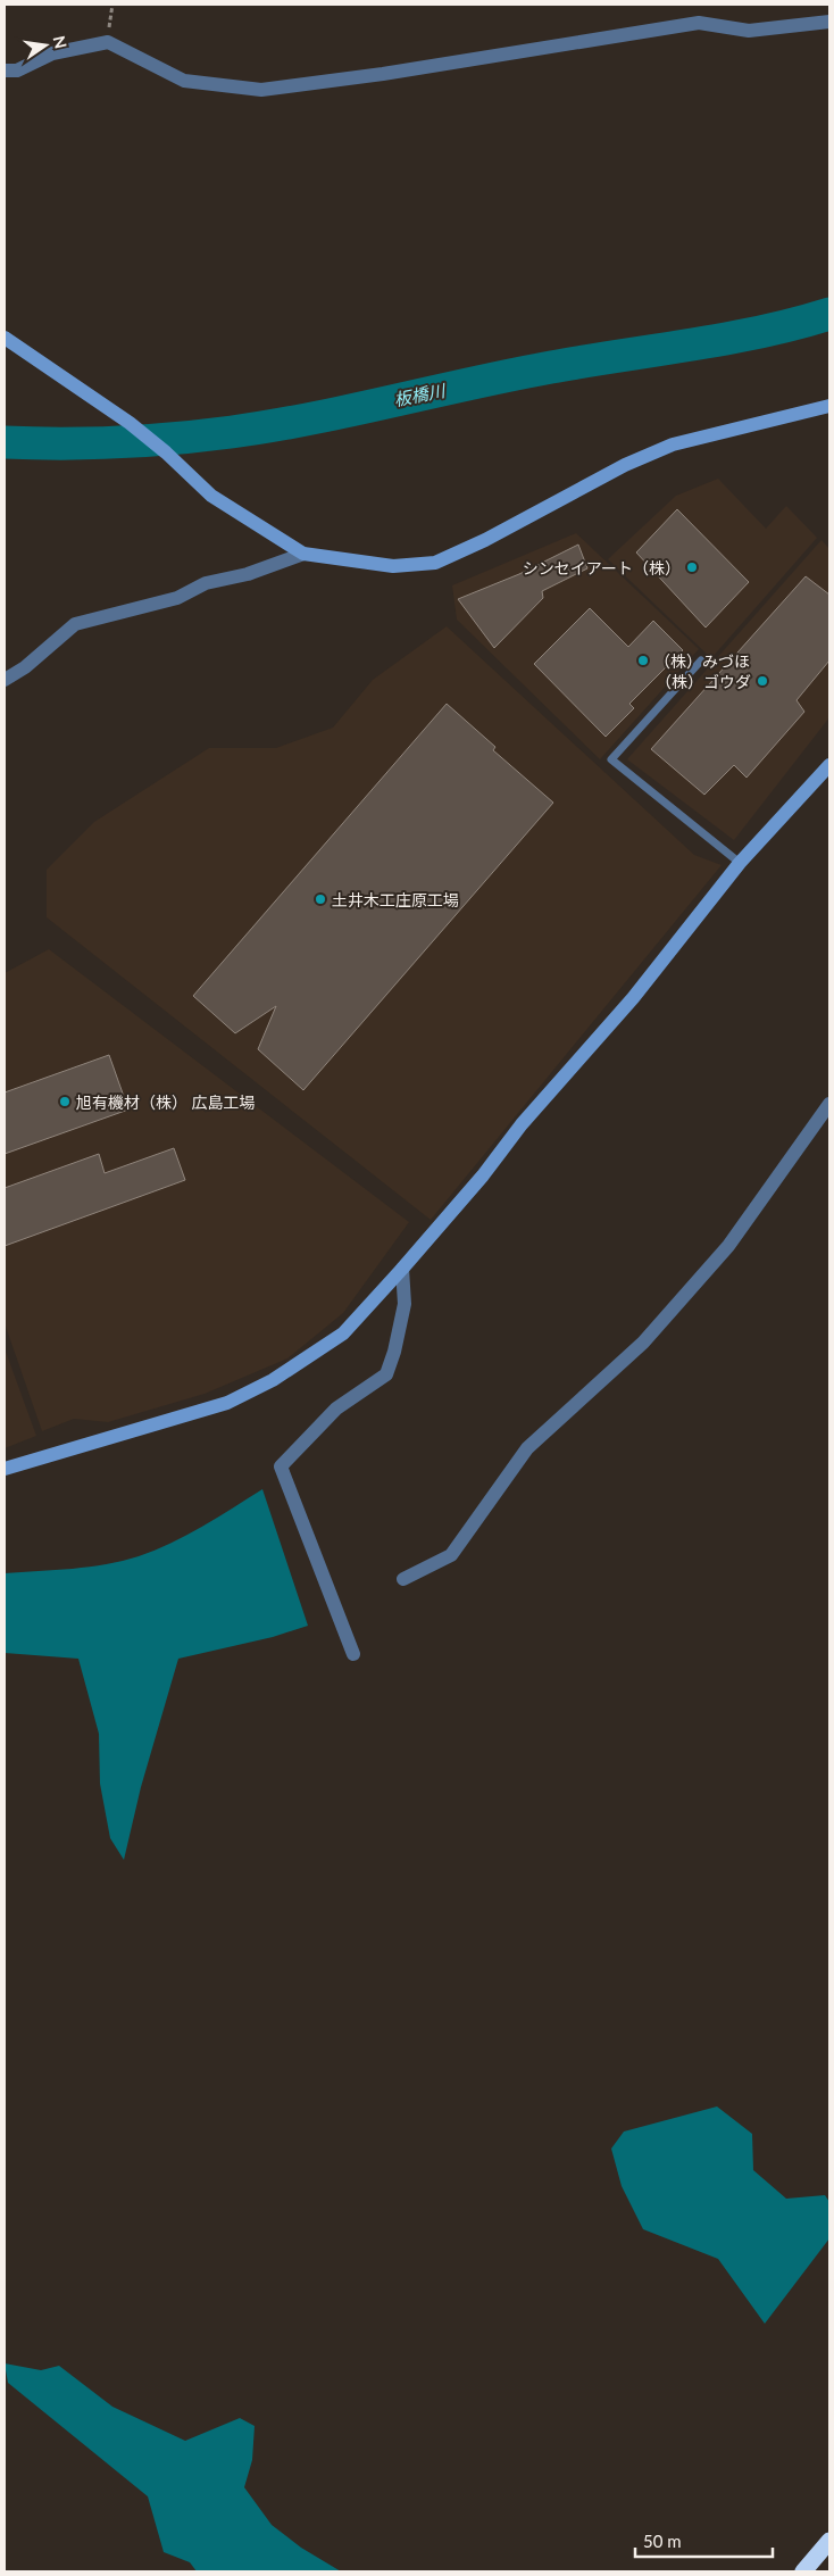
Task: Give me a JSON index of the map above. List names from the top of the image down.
{
  "water": ["板橋川"],
  "places": [
    "シンセイアート（株）",
    "（株）みづほ",
    "（株）ゴウダ",
    "土井木工庄原工場",
    "旭有機材（株） 広島工場"
  ],
  "scale_bar": "50 m",
  "north": "right"
}
